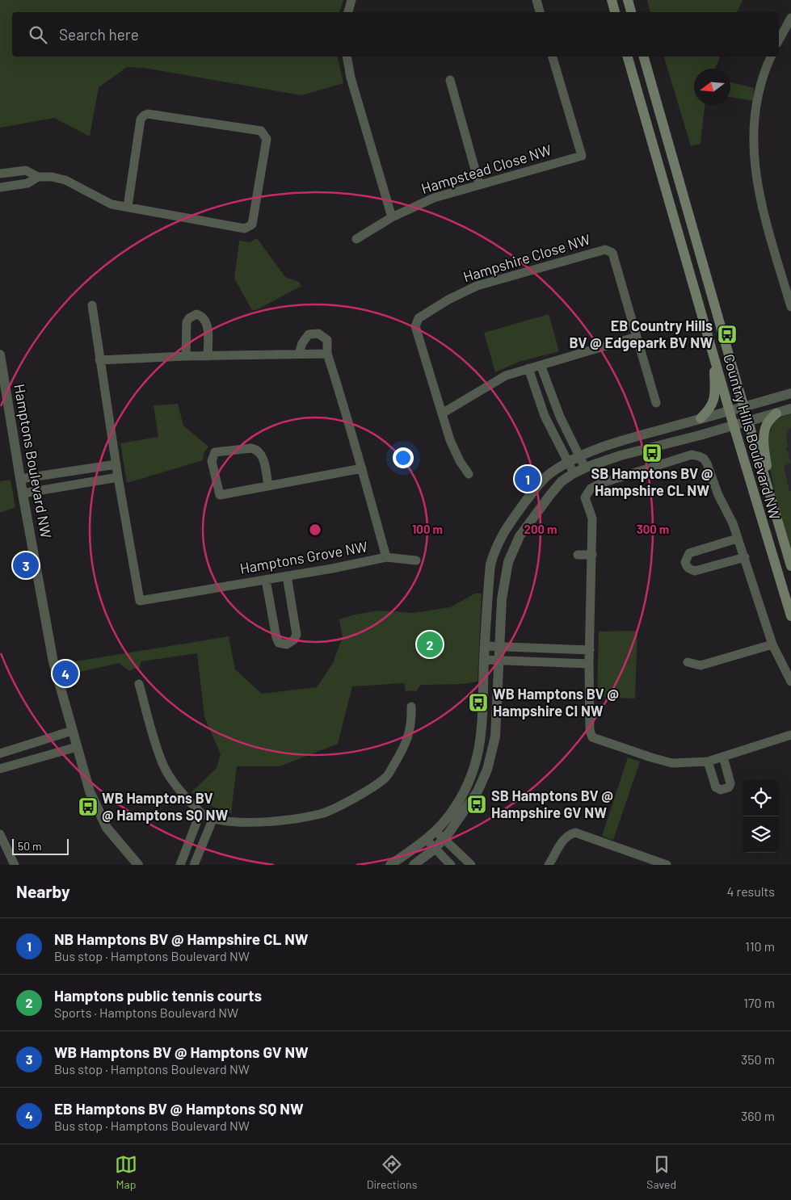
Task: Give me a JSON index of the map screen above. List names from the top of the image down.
{
  "streets": {
    "main road": ["Country Hills Boulevard NW"],
    "street": [
      "Hampstead Close NW",
      "Hampshire Close NW",
      "Hamptons Boulevard NW",
      "Hamptons Grove NW"
    ]
  },
  "places": {
    "bus stop": [
      "EB Country Hills BV @ Edgepark BV NW",
      "SB Hamptons BV @ Hampshire CL NW",
      "WB Hamptons BV @ Hampshire CI NW",
      "SB Hamptons BV @ Hampshire GV NW",
      "WB Hamptons BV @ Hamptons SQ NW"
    ]
  },
  "scale_bar": "50 m",
  "north": "left",
  "page": {
    "search": "Search here",
    "pins": [
      "1",
      "3",
      "2",
      "4"
    ],
    "scale": "50 m",
    "heading": ["Nearby", "4 results"],
    "list": [
      {
        "mark": "1",
        "name": "NB Hamptons BV @ Hampshire CL NW",
        "note": "Bus stop · Hamptons Boulevard NW",
        "value": "110 m"
      },
      {
        "mark": "2",
        "name": "Hamptons public tennis courts",
        "note": "Sports · Hamptons Boulevard NW",
        "value": "170 m"
      },
      {
        "mark": "3",
        "name": "WB Hamptons BV @ Hamptons GV NW",
        "note": "Bus stop · Hamptons Boulevard NW",
        "value": "350 m"
      },
      {
        "mark": "4",
        "name": "EB Hamptons BV @ Hamptons SQ NW",
        "note": "Bus stop · Hamptons Boulevard NW",
        "value": "360 m"
      }
    ],
    "nav": ["Map", "Directions", "Saved"]
  },
  "rings": ["100 m", "200 m", "300 m"]
}
